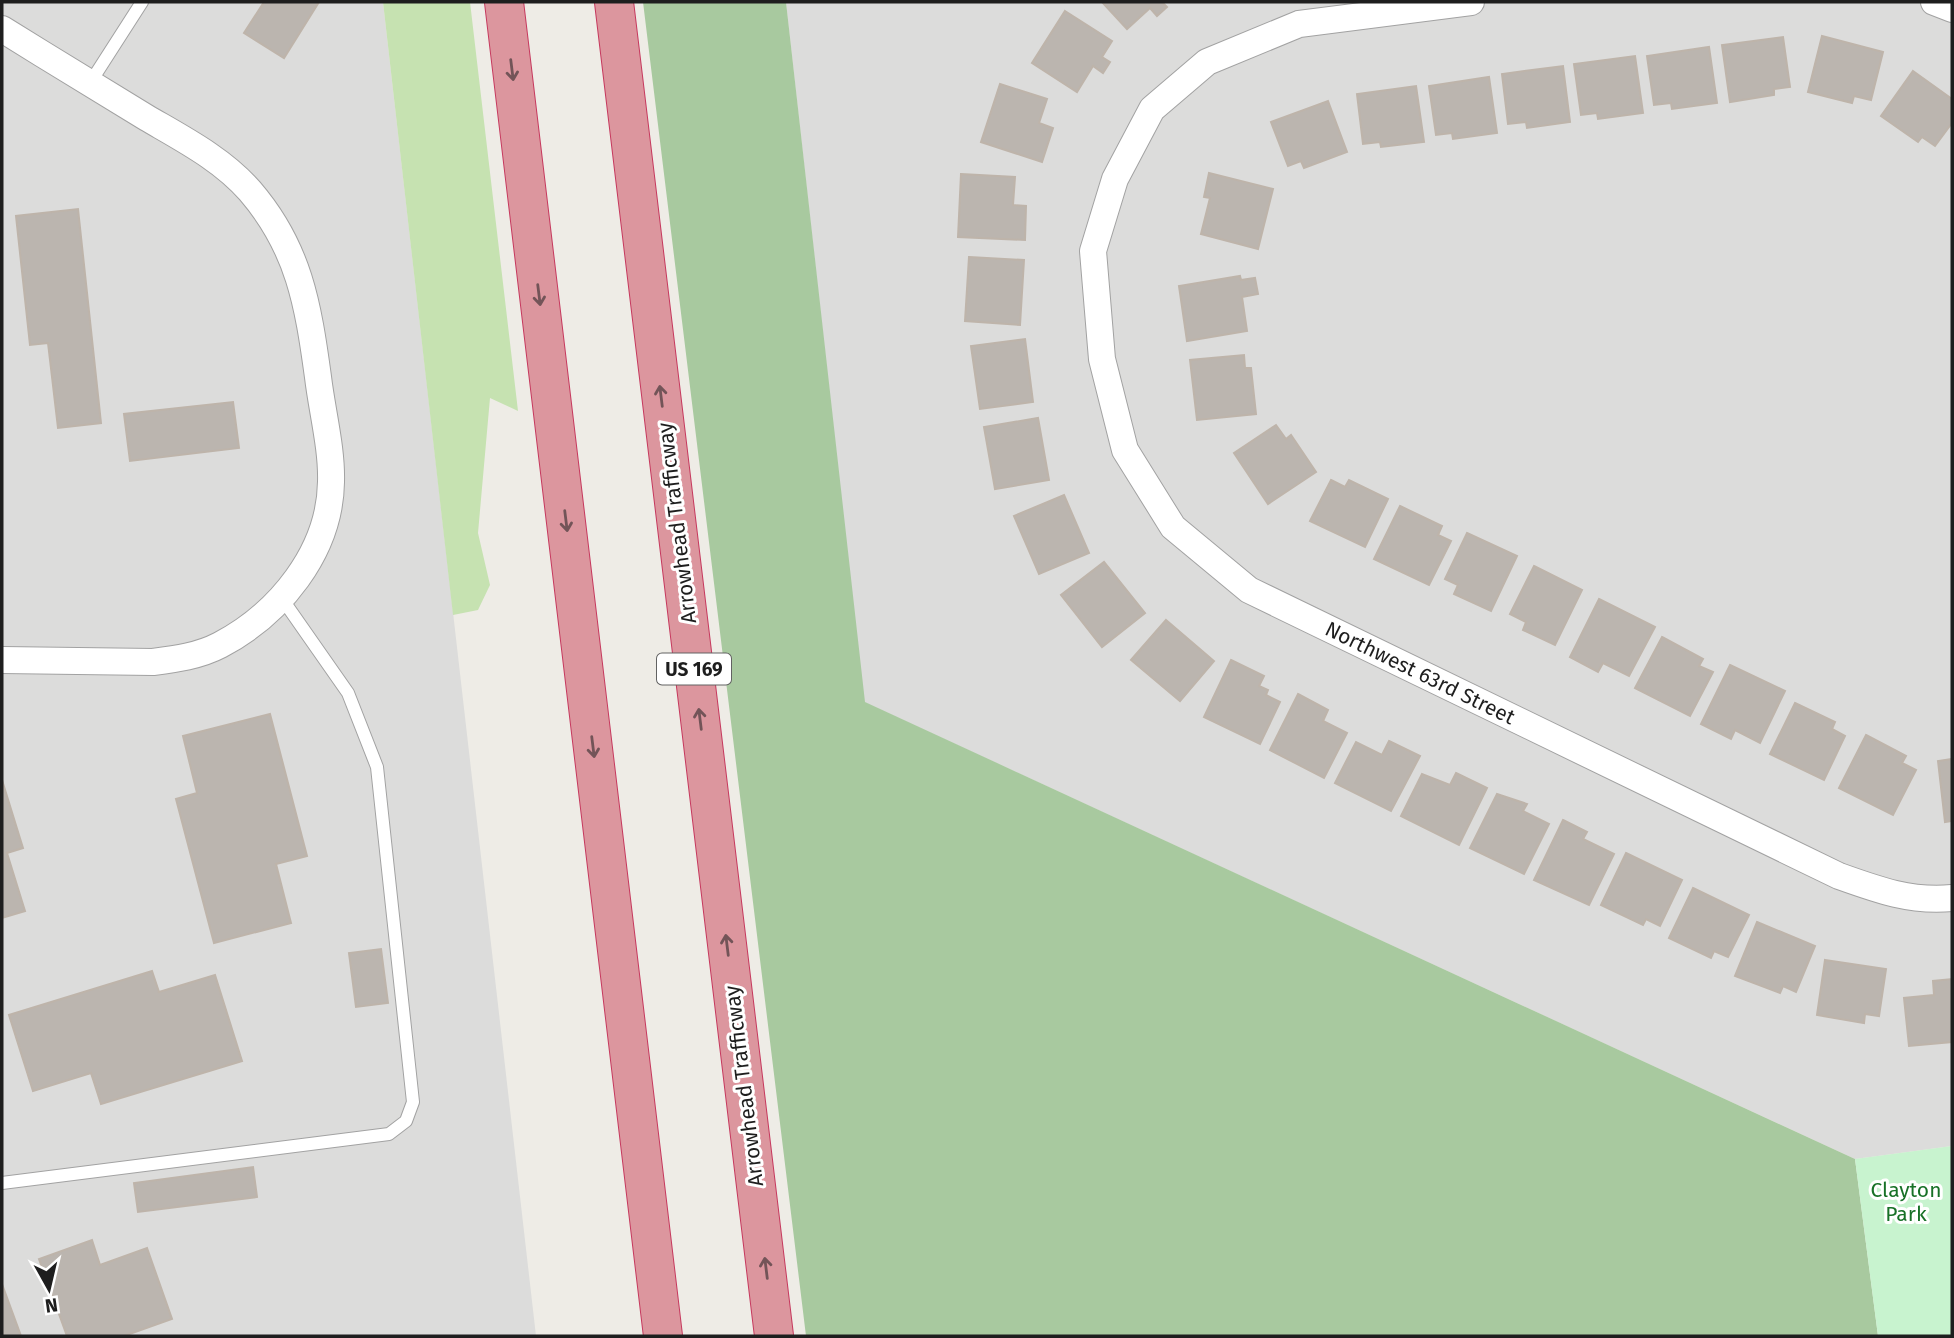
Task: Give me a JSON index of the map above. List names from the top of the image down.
{
  "streets": {
    "highway": ["Arrowhead Trafficway", "US 169"],
    "street": ["Northwest 63rd Street"]
  },
  "parks": ["Clayton Park"],
  "north": "bottom"
}
